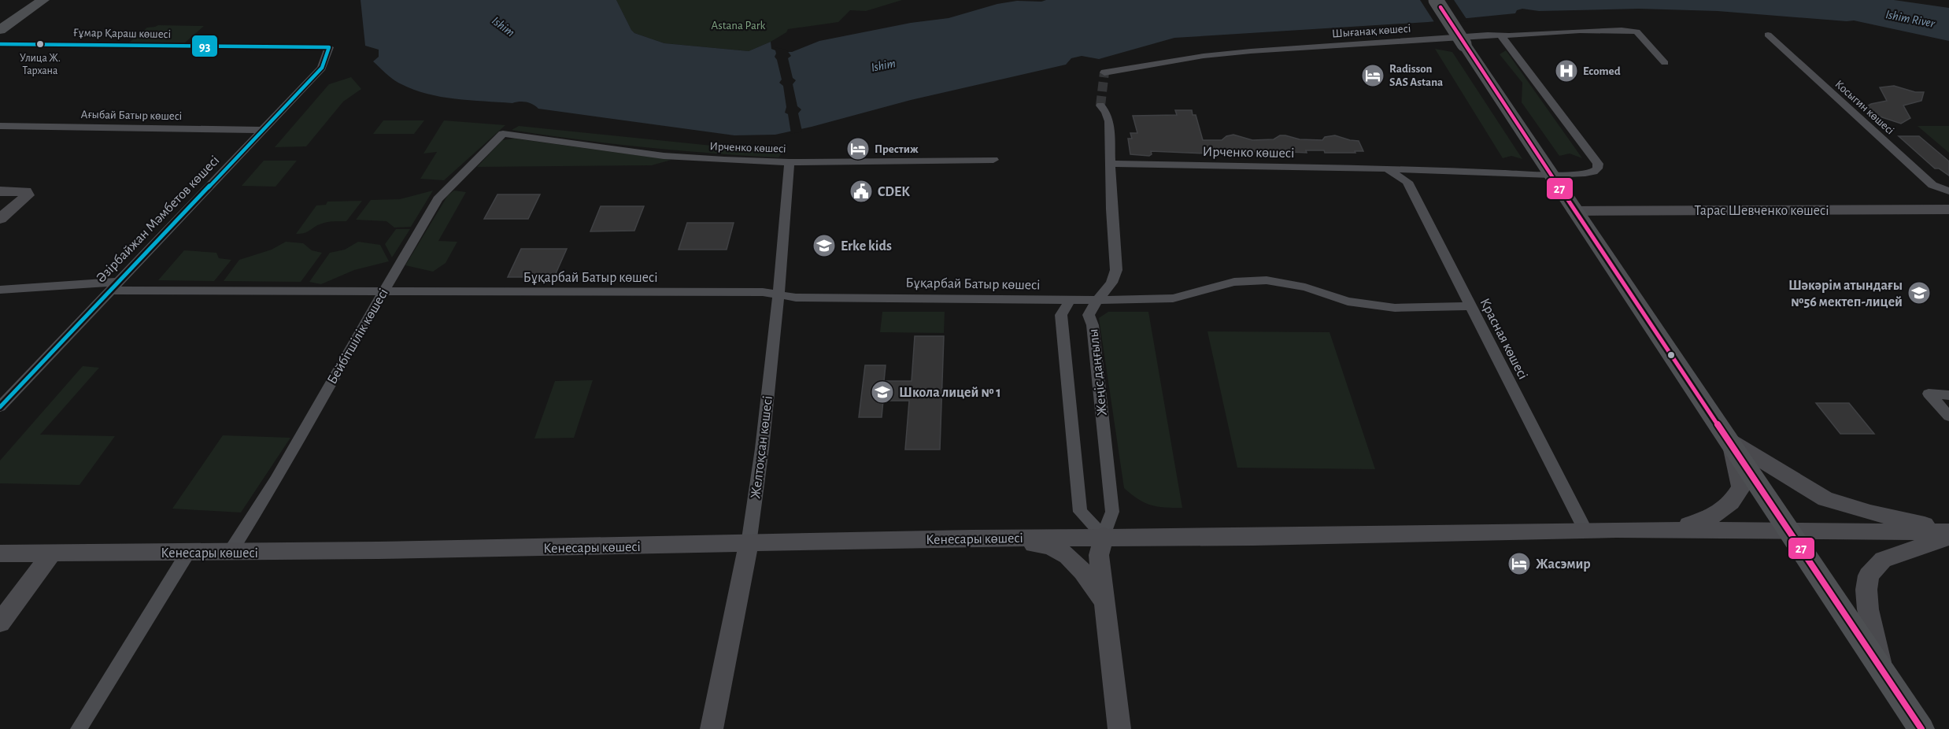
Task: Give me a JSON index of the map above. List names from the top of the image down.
{
  "streets": {
    "main road": [
      "Тарас Шевченко көшесі",
      "Жеңіс даңғылы",
      "Желтоқсан көшесі",
      "Кенесары көшесі"
    ],
    "street": [
      "Шығанақ көшесі",
      "Ғұмар Қараш көшесі",
      "Косыгин көшесі",
      "Ағыбай Батыр көшесі",
      "Ирченко көшесі",
      "Әзірбайжан Мәмбетов көшесі",
      "Бұқарбай Батыр көшесі",
      "Бейбітшілік көшесі",
      "Красная көшесі"
    ]
  },
  "crossings": [
    ["Шығанақ көшесі", "Ирченко көшесі"],
    ["Ғұмар Қараш көшесі", "Әзірбайжан Мәмбетов көшесі"],
    ["Ағыбай Батыр көшесі", "Әзірбайжан Мәмбетов көшесі"],
    ["Ирченко көшесі", "Бейбітшілік көшесі"],
    ["Ирченко көшесі", "Красная көшесі"],
    ["Ирченко көшесі", "Жеңіс даңғылы"],
    ["Ирченко көшесі", "Желтоқсан көшесі"],
    ["Әзірбайжан Мәмбетов көшесі", "Бұқарбай Батыр көшесі"],
    ["Бұқарбай Батыр көшесі", "Бейбітшілік көшесі"],
    ["Бұқарбай Батыр көшесі", "Красная көшесі"],
    ["Бұқарбай Батыр көшесі", "Жеңіс даңғылы"],
    ["Бұқарбай Батыр көшесі", "Желтоқсан көшесі"],
    ["Бейбітшілік көшесі", "Кенесары көшесі"],
    ["Красная көшесі", "Кенесары көшесі"],
    ["Жеңіс даңғылы", "Кенесары көшесі"],
    ["Желтоқсан көшесі", "Кенесары көшесі"]
  ],
  "water": ["Ishim River", "Ishim"],
  "parks": ["Astana Park"],
  "places": {
    "other": ["Улица Ж. Тархана"],
    "hospital": ["Ecomed"],
    "hotel": ["Radisson SAS Astana", "Престиж", "Жасэмир"],
    "public building": ["CDEK"],
    "school or university": ["Erke kids", "Шәкәрім атындағы №56 мектеп-лицей", "Школа лицей № 1"]
  },
  "lines": ["transit line 27", "transit line 93"]
}
